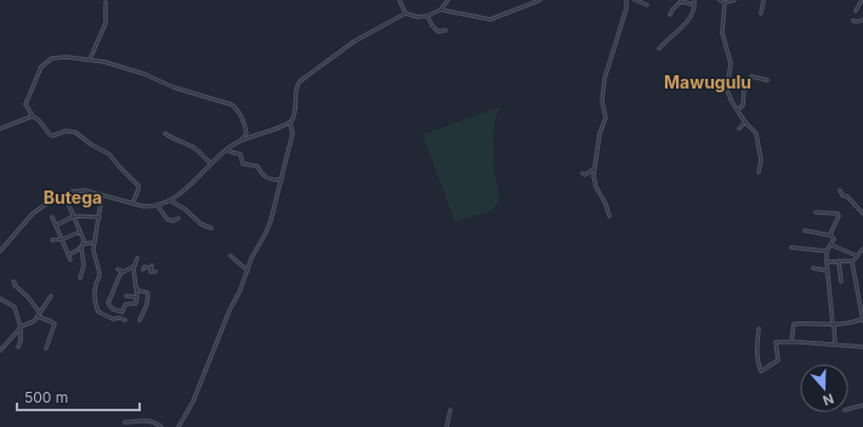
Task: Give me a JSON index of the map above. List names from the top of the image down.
{
  "districts": ["Mawugulu", "Butega"],
  "scale_bar": "500 m",
  "north": "bottom"
}
